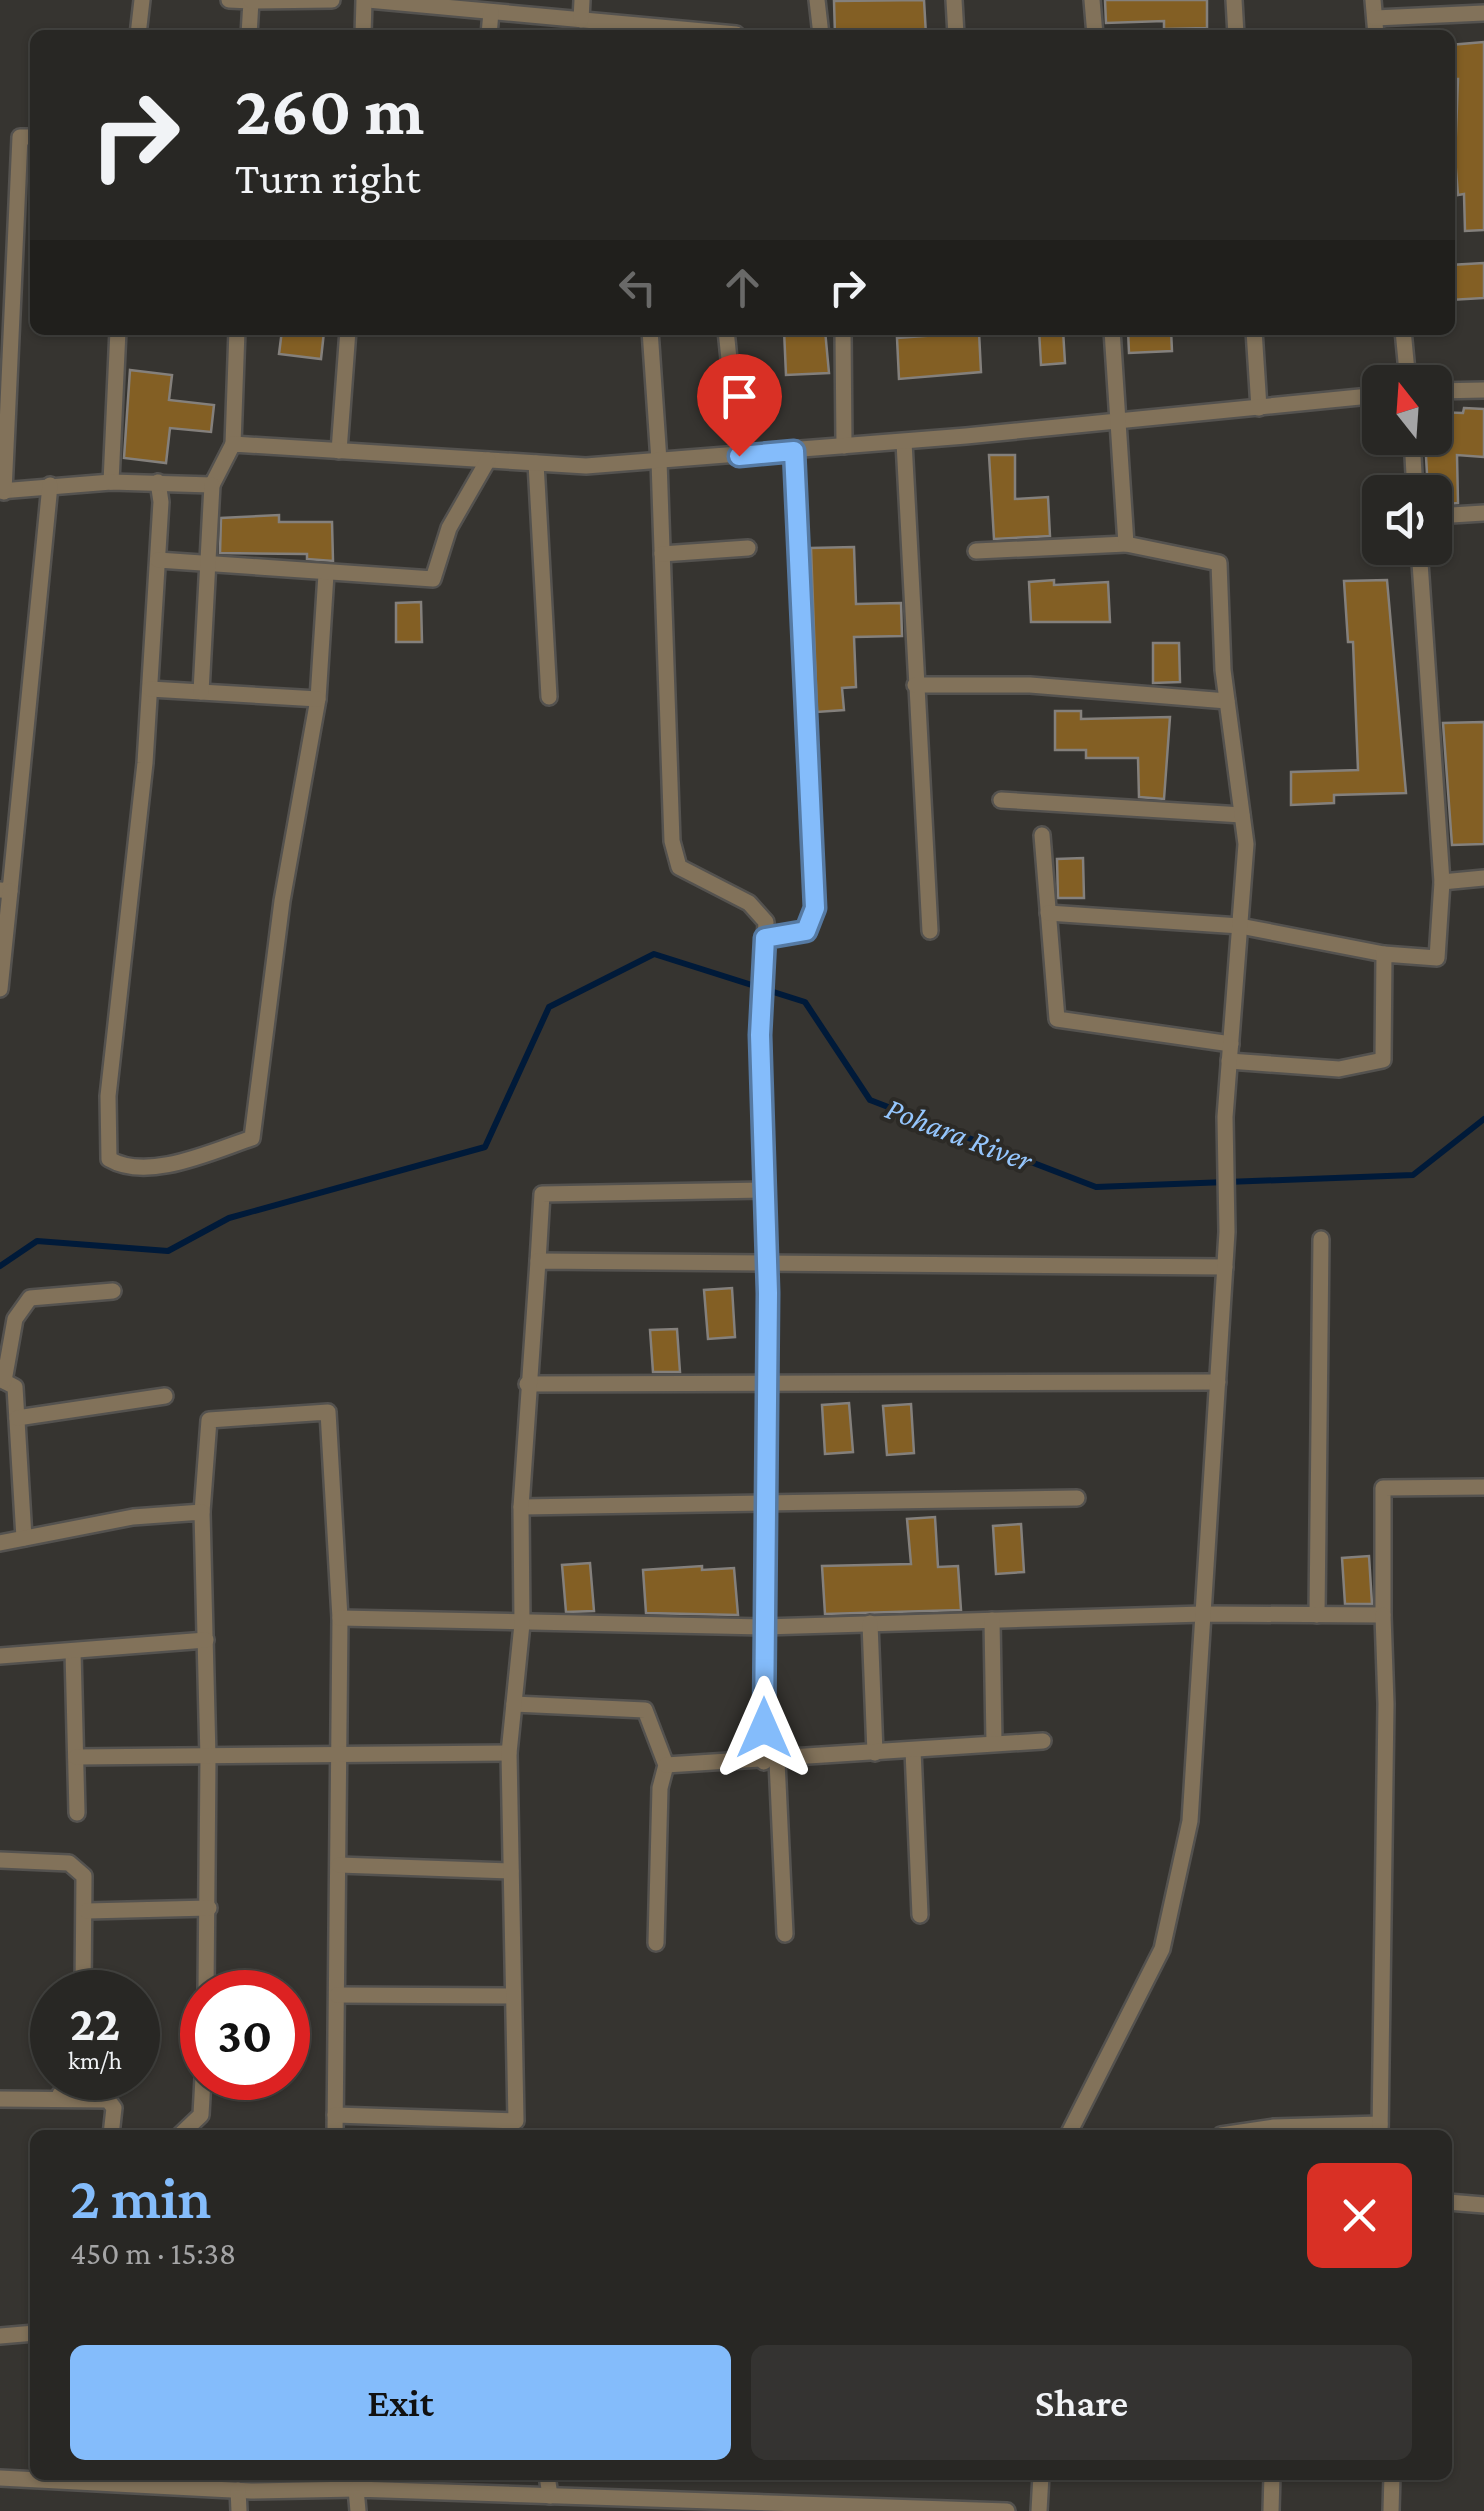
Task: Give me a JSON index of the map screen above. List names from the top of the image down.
{
  "water": ["Pohara River"],
  "north": "top",
  "page": {
    "turn": ["260 m", "Turn right"],
    "speed": "22 km/h",
    "limit": "30",
    "heading": ["2 min", "450 m · 15:38"],
    "buttons": ["Exit", "Share"]
  }
}
